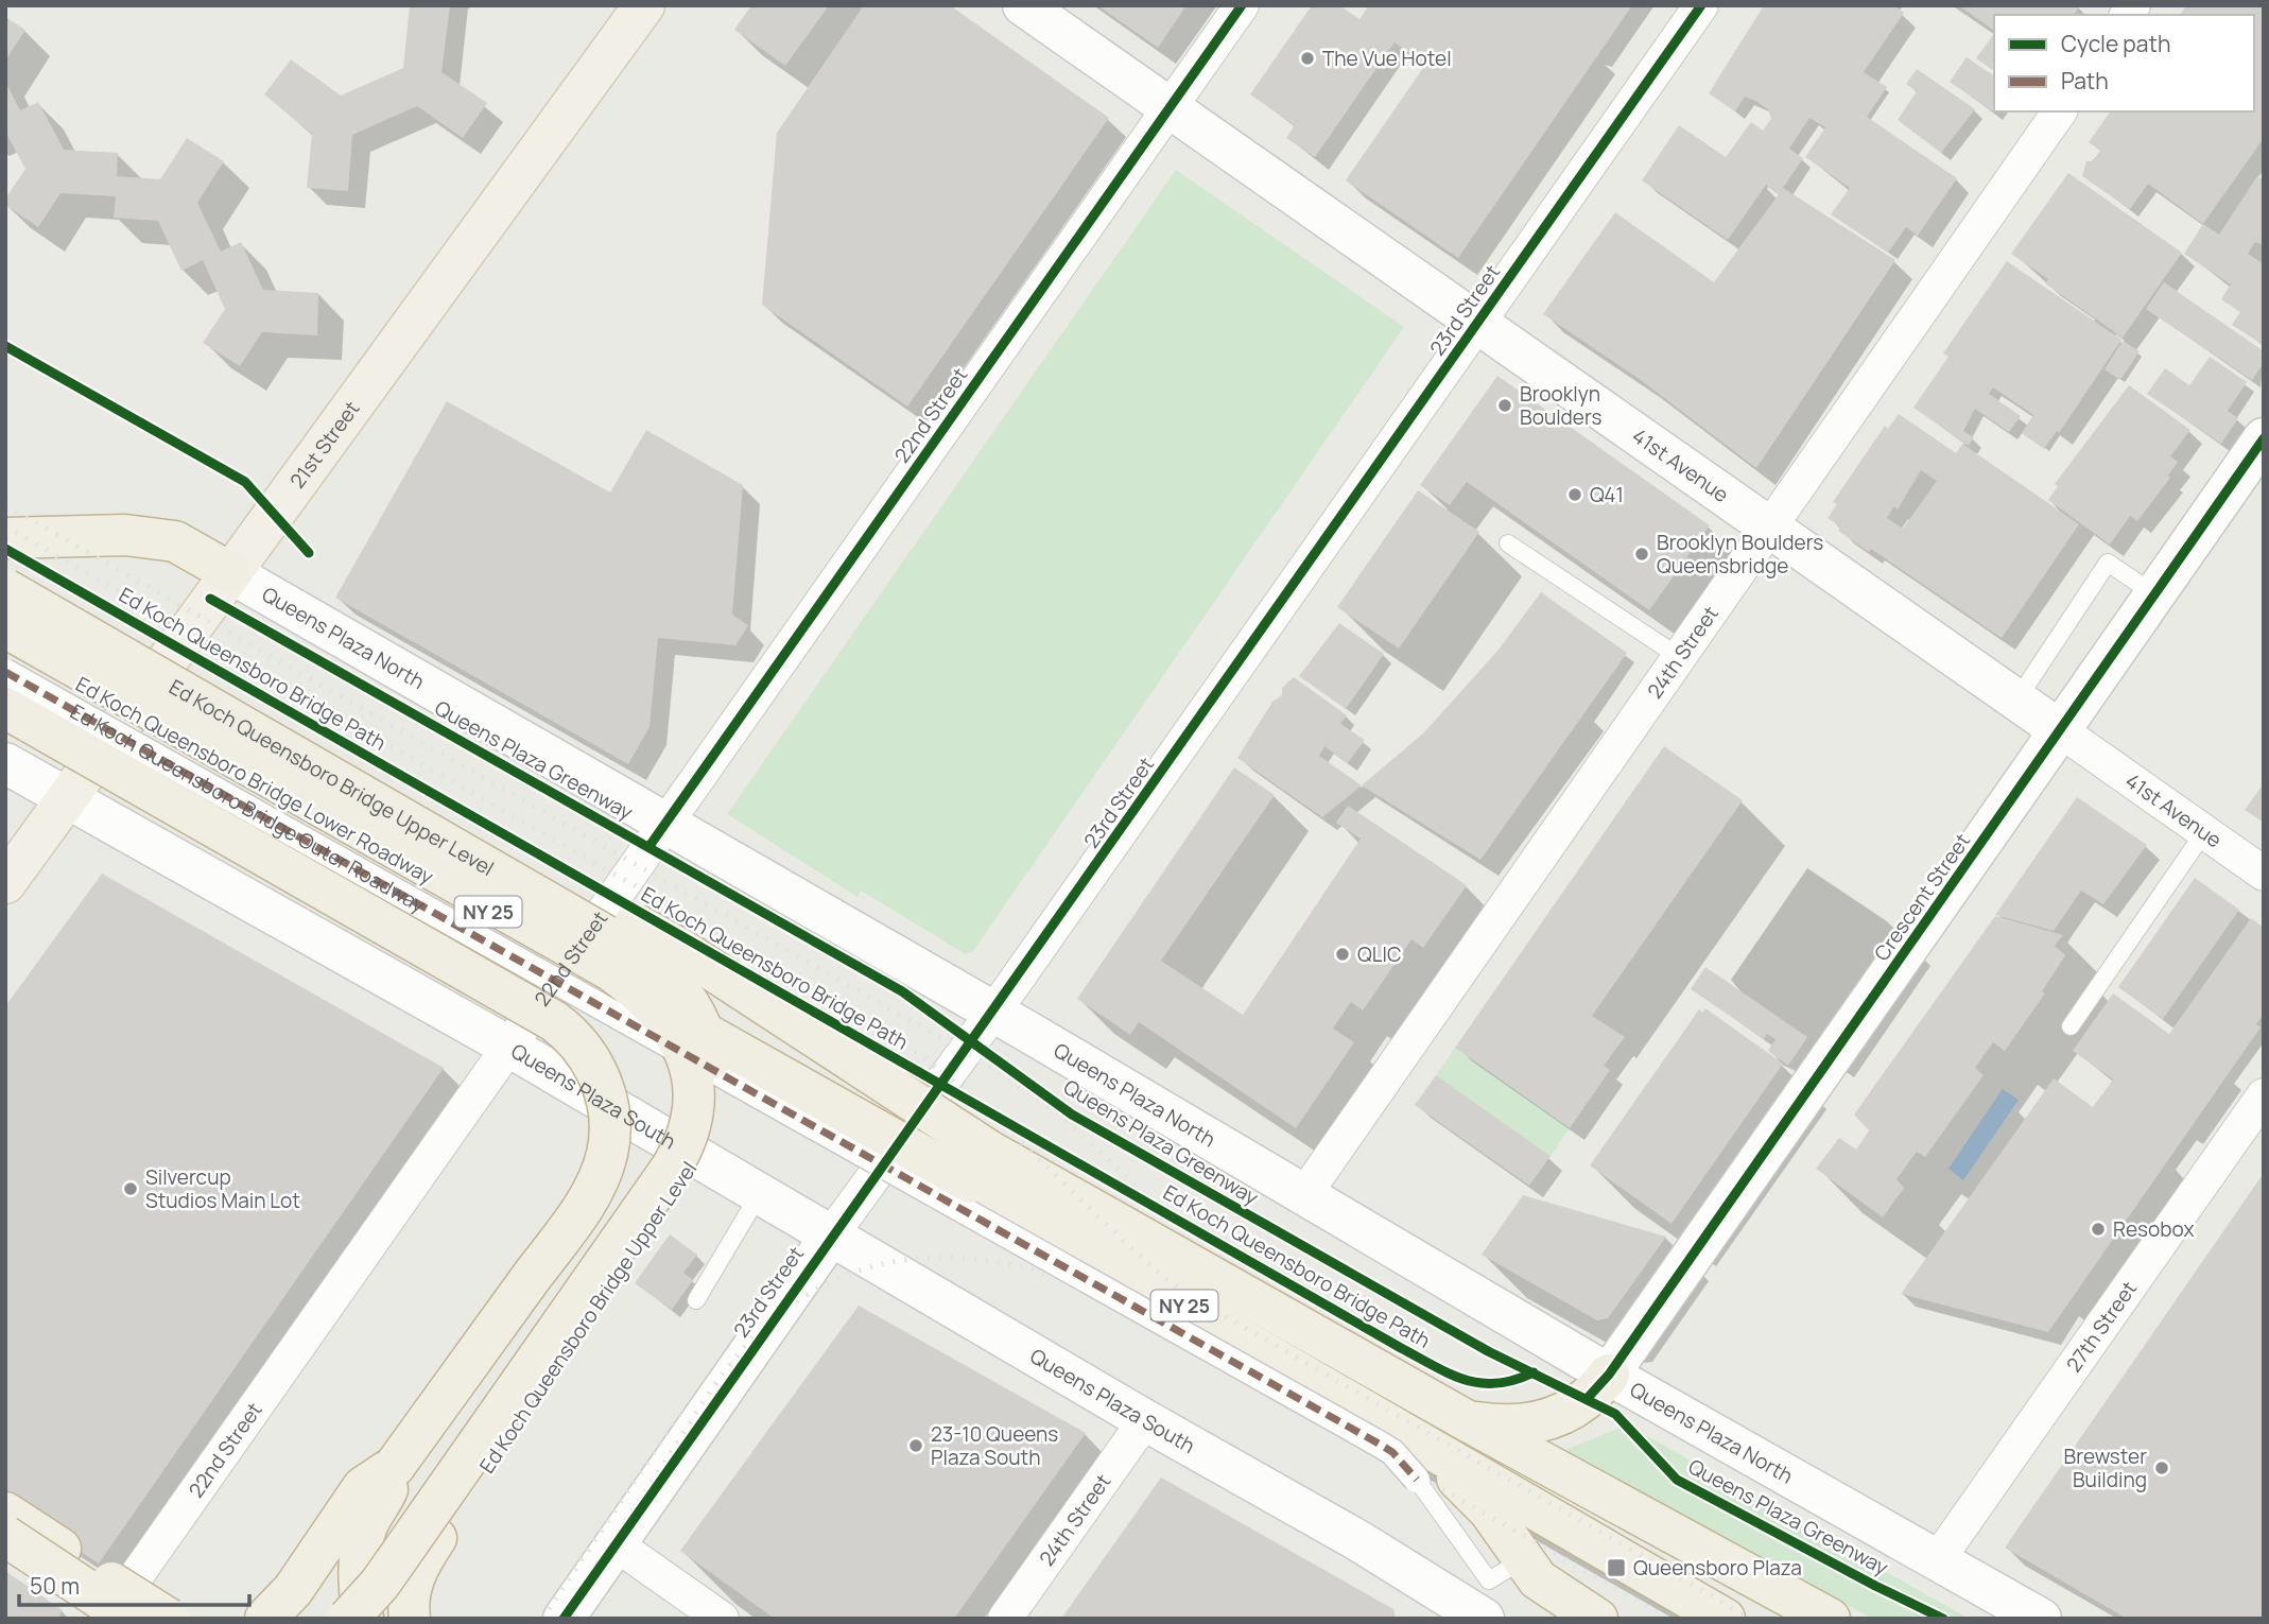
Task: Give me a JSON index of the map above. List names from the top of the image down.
{
  "streets": {
    "highway": ["Ed Koch Queensboro Bridge Upper Level", "Ed Koch Queensboro Bridge Lower Roadway", "NY 25"],
    "main road": [
      "23rd Street",
      "21st Street",
      "41st Avenue",
      "Queens Plaza North",
      "Crescent Street",
      "Queens Plaza South"
    ],
    "street": [
      "22nd Street",
      "24th Street",
      "Ed Koch Queensboro Bridge Outer Roadway",
      "27th Street"
    ],
    "cycle path": ["Ed Koch Queensboro Bridge Path", "Queens Plaza Greenway"]
  },
  "crossings": [
    ["23rd Street", "41st Avenue"],
    ["23rd Street", "Queens Plaza North"],
    ["23rd Street", "Queens Plaza South"],
    ["22nd Street", "41st Avenue"],
    ["22nd Street", "Queens Plaza North"],
    ["22nd Street", "Queens Plaza South"],
    ["21st Street", "Queens Plaza North"],
    ["21st Street", "Queens Plaza South"],
    ["41st Avenue", "24th Street"],
    ["41st Avenue", "Crescent Street"],
    ["Queens Plaza North", "24th Street"],
    ["Queens Plaza North", "Crescent Street"],
    ["Queens Plaza North", "27th Street"],
    ["24th Street", "Queens Plaza South"],
    ["Ed Koch Queensboro Bridge Lower Roadway", "Ed Koch Queensboro Bridge Outer Roadway"],
    ["Ed Koch Queensboro Bridge Lower Roadway", "NY 25"],
    ["Ed Koch Queensboro Bridge Outer Roadway", "NY 25"]
  ],
  "places": {
    "other": [
      "The Vue Hotel",
      "Brooklyn Boulders",
      "Q41",
      "Brooklyn Boulders Queensbridge",
      "QLIC",
      "Silvercup Studios Main Lot",
      "Resobox",
      "23-10 Queens Plaza South",
      "Brewster Building"
    ],
    "transit": ["Queensboro Plaza"]
  },
  "legend": ["Cycle path", "Path"],
  "scale_bar": "50 m"
}
